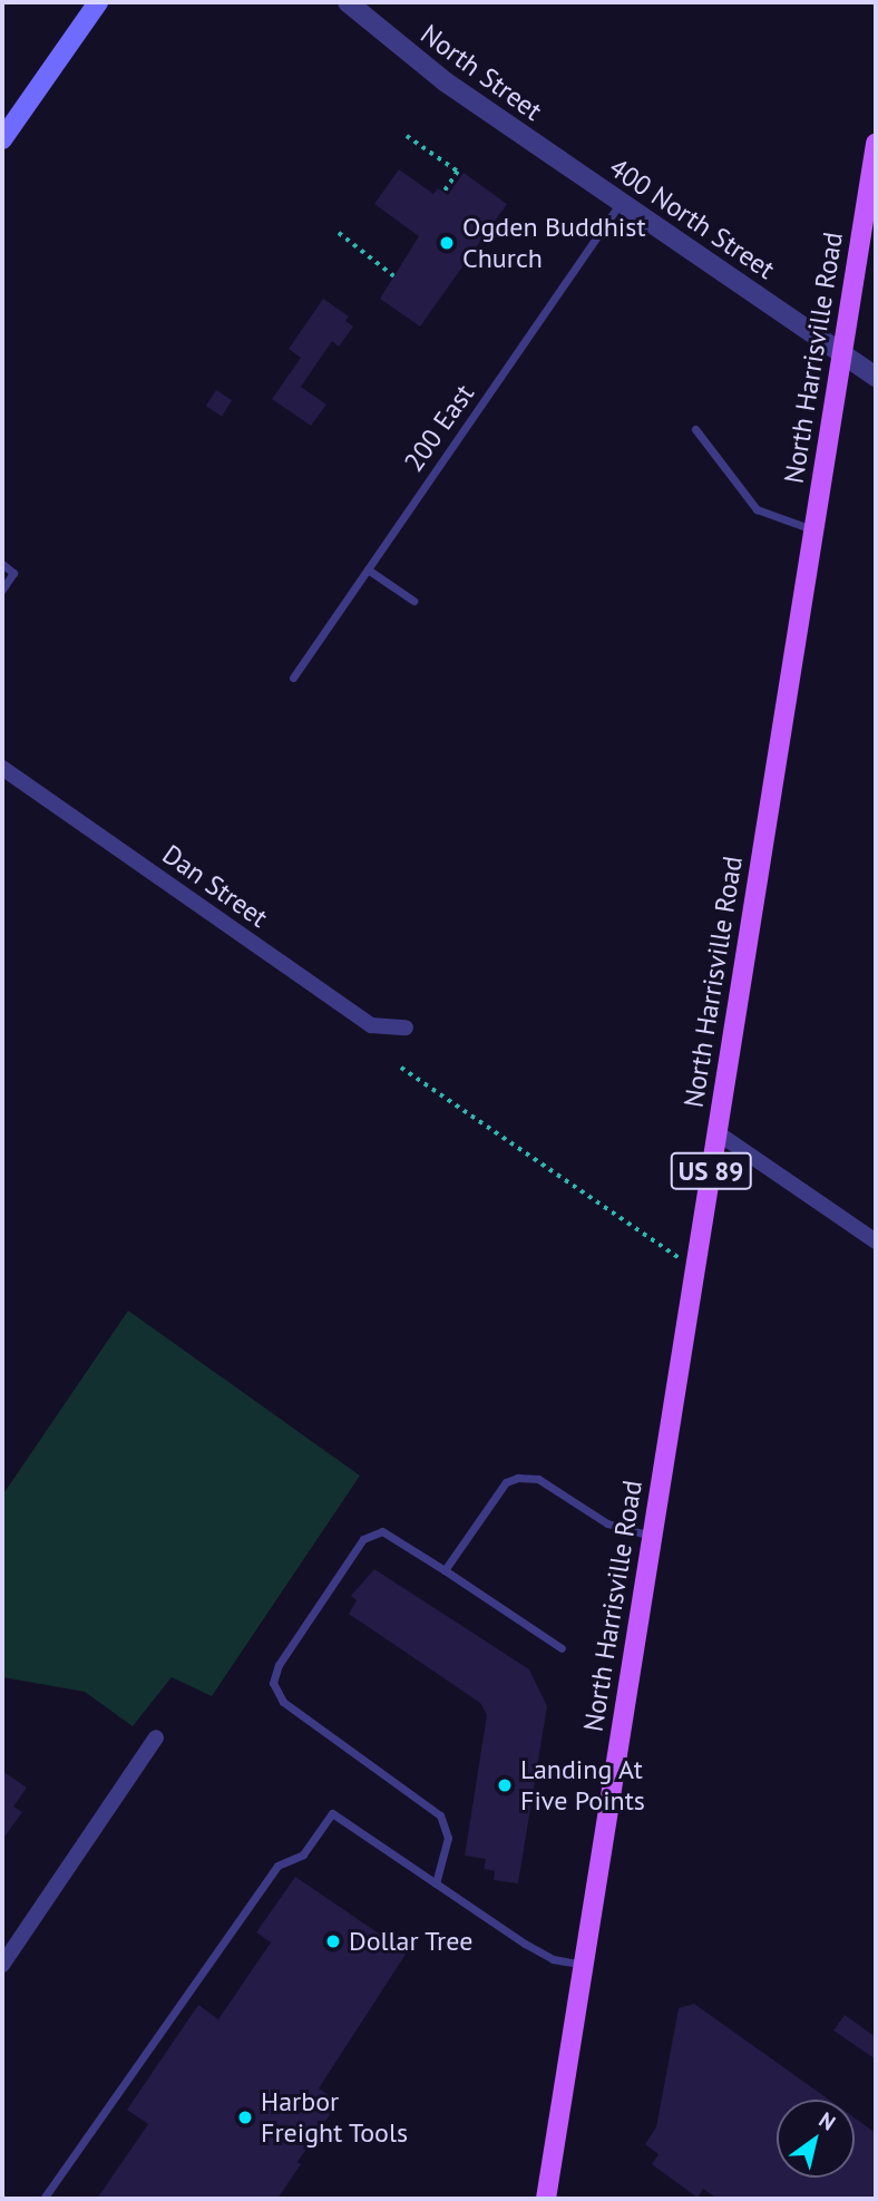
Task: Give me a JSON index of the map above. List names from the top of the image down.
{
  "streets": {
    "main road": ["North Harrisville Road", "US 89"],
    "street": ["North Street", "400 North Street", "Dan Street"],
    "lane": ["200 East"]
  },
  "crossings": [
    ["North Street", "400 North Street"],
    ["400 North Street", "North Harrisville Road"],
    ["400 North Street", "200 East"]
  ],
  "places": [
    "Ogden Buddhist Church",
    "Landing At Five Points",
    "Dollar Tree",
    "Harbor Freight Tools"
  ],
  "north": "top right"
}
